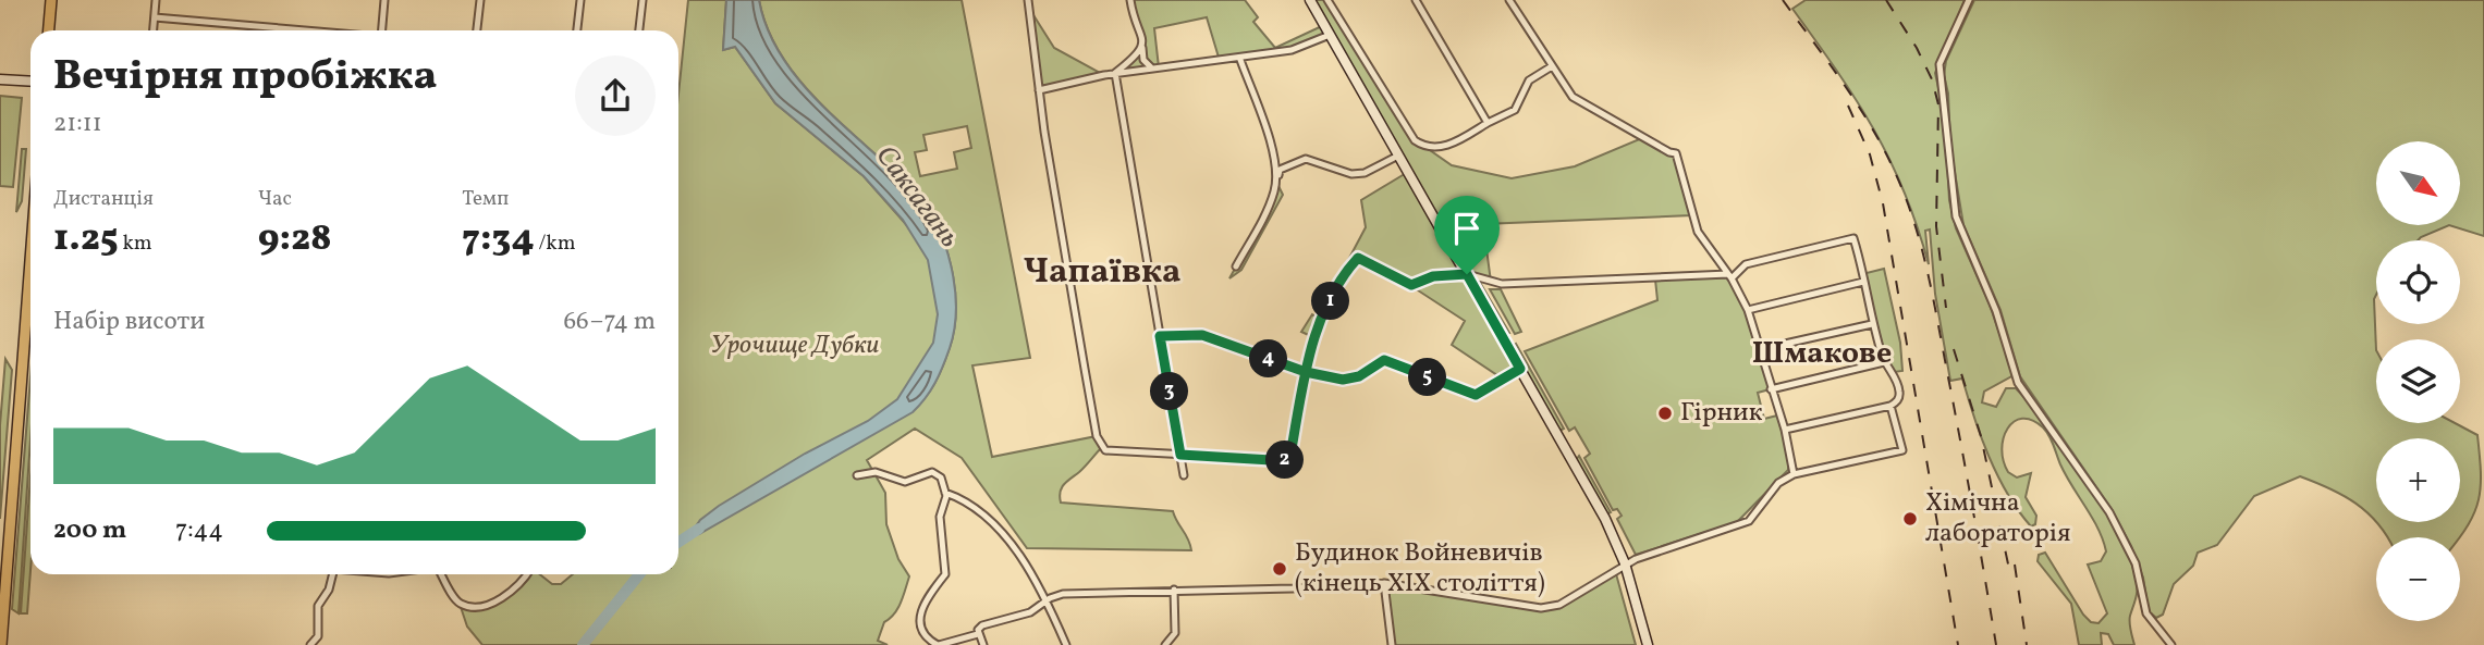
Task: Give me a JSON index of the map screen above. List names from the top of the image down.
{
  "districts": ["Чапаївка", "Шмакове"],
  "water": ["Саксагань"],
  "parks": ["Урочище Дубки"],
  "places": ["Гірник", "Хімічна лабораторія", "Будинок Войневичів (кінець ХІХ століття)"],
  "north": "bottom right",
  "page": {
    "heading": ["Вечірня пробіжка", "21:11"],
    "map_buttons": ["+", "−"],
    "stats": [
      ["Дистанція", "1.25 km"],
      ["Час", "9:28"],
      ["Темп", "7:34 /km"]
    ],
    "pins": [
      "1",
      "4",
      "5",
      "3",
      "2"
    ],
    "chart": ["Набір висоти", "66–74 m"],
    "list": [
      {
        "name": "200 m",
        "note": "7:44"
      }
    ]
  }
}
